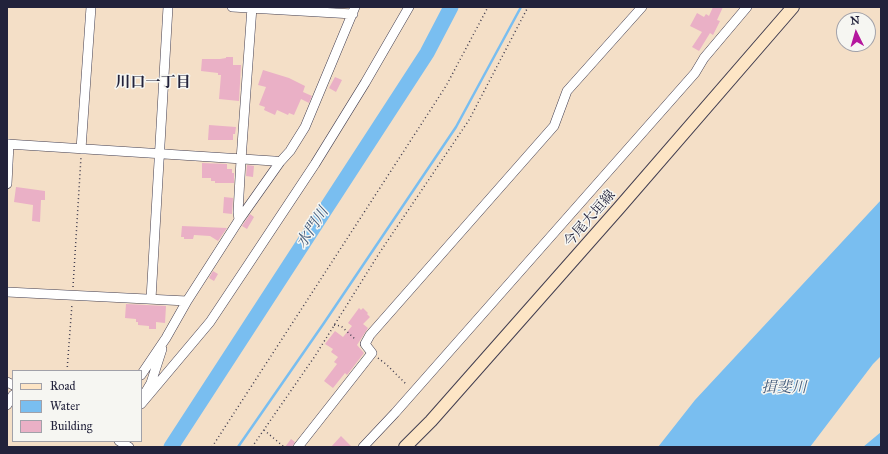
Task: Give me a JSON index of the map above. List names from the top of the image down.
{
  "streets": {
    "main road": ["今尾大垣線"]
  },
  "districts": ["川口一丁目"],
  "water": ["水門川", "揖斐川"],
  "legend": ["Road", "Water", "Building"],
  "north": "top"
}
